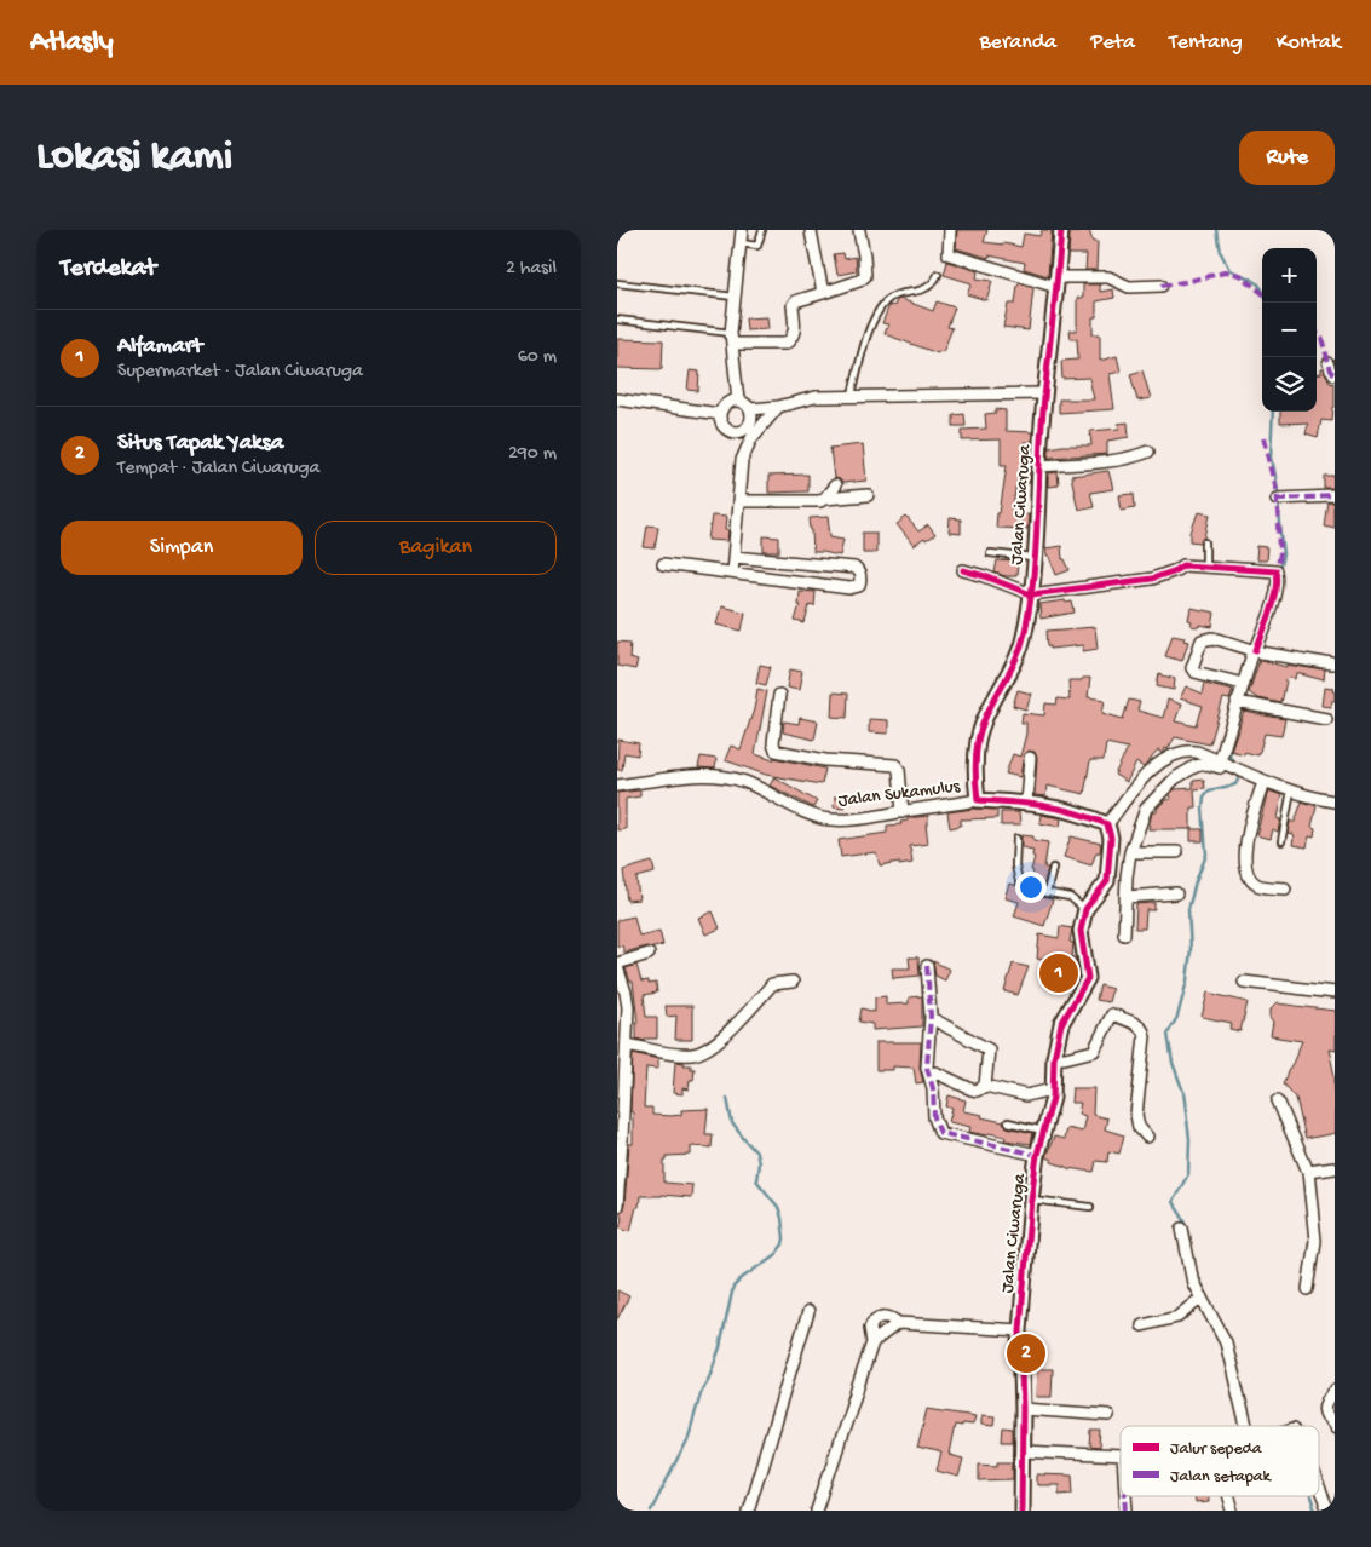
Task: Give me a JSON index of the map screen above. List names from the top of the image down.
{
  "streets": {
    "street": ["Jalan Ciwaruga", "Jalan Sukamulus"]
  },
  "crossings": [
    ["Jalan Ciwaruga", "Jalan Sukamulus"]
  ],
  "legend": ["Jalur sepeda", "Jalan setapak"],
  "page": {
    "header": "Atlasly",
    "nav": [
      "Beranda",
      "Peta",
      "Tentang",
      "Kontak"
    ],
    "buttons": [
      "Rute",
      ["Simpan", "Bagikan"]
    ],
    "title": "Lokasi kami",
    "heading": ["Terdekat", "2 hasil"],
    "map_buttons": ["+", "−"],
    "list": [
      {
        "mark": "1",
        "name": "Alfamart",
        "note": "Supermarket · Jalan Ciwaruga",
        "value": "60 m"
      },
      {
        "mark": "2",
        "name": "Situs Tapak Yaksa",
        "note": "Tempat · Jalan Ciwaruga",
        "value": "290 m"
      }
    ],
    "pins": ["1", "2"]
  }
}
